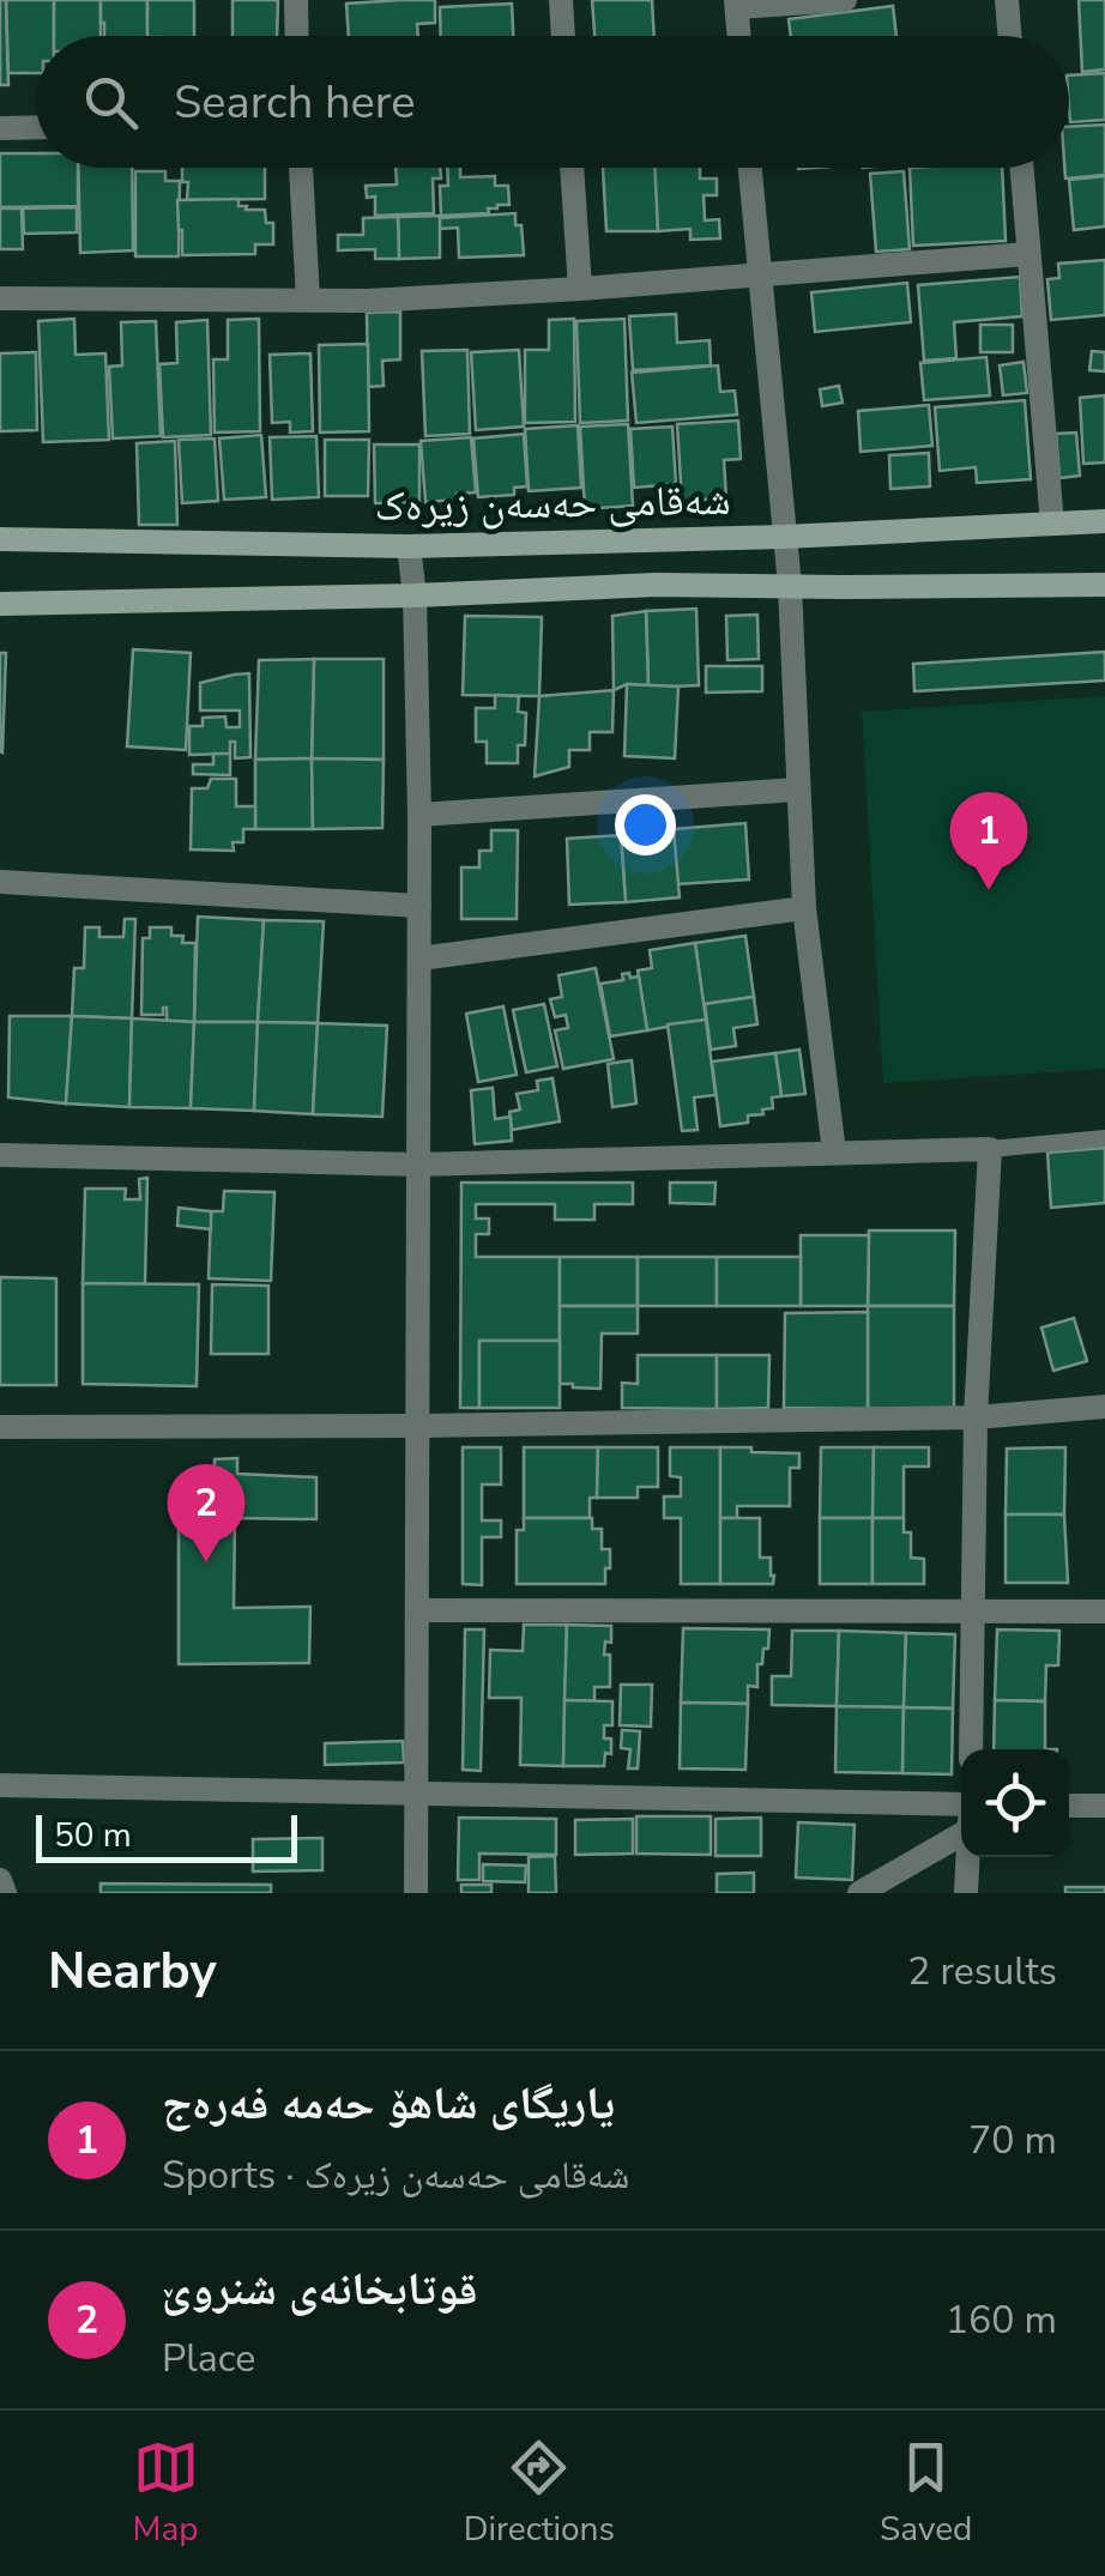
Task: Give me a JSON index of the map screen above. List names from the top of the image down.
{
  "streets": {
    "main road": ["شەقامی حەسەن زیرەک"]
  },
  "scale_bar": "50 m",
  "page": {
    "search": "Search here",
    "pins": ["1", "2"],
    "scale": "50 m",
    "heading": ["Nearby", "2 results"],
    "list": [
      {
        "mark": "1",
        "name": "یاریگای شاهۆ حەمە فەرەج",
        "note": "Sports · شەقامی حەسەن زیرەک",
        "value": "70 m"
      },
      {
        "mark": "2",
        "name": "قوتابخانەی شنروێ",
        "note": "Place",
        "value": "160 m"
      }
    ],
    "nav": ["Map", "Directions", "Saved"]
  }
}
